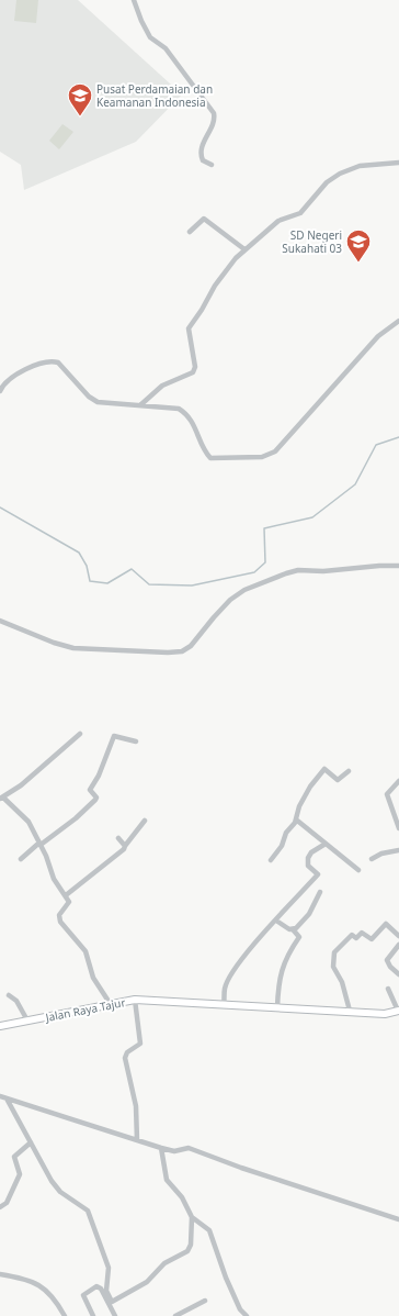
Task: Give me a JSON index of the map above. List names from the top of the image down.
{
  "streets": {
    "main road": ["Jalan Raya Tajur"]
  },
  "places": {
    "school or university": ["Pusat Perdamaian dan Keamanan Indonesia", "SD Negeri Sukahati 03"]
  }
}
